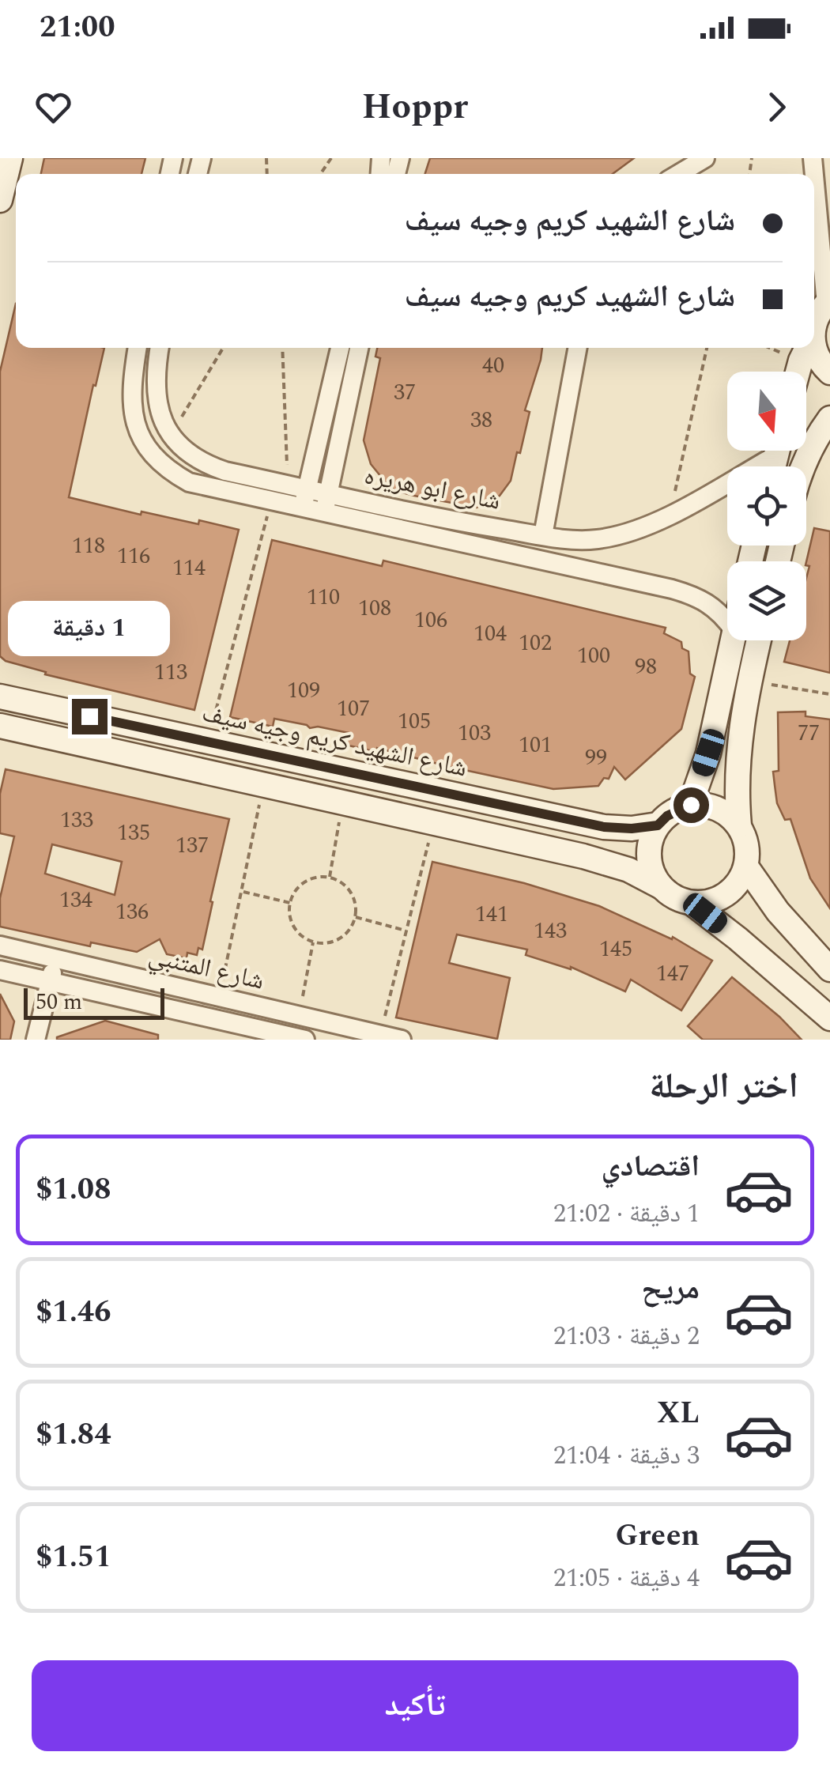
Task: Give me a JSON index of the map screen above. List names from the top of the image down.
{
  "streets": {
    "street": ["شارع ابو هريره", "شارع الشهيد كريم وجيه سيف", "شارع المتنبي"]
  },
  "house_numbers": [
    "40",
    "37",
    "38",
    "118",
    "116",
    "114",
    "110",
    "108",
    "106",
    "104",
    "102",
    "100",
    "98",
    "113",
    "109",
    "107",
    "105",
    "103",
    "77",
    "101",
    "99",
    "133",
    "135",
    "137",
    "134",
    "136",
    "141",
    "143",
    "145",
    "147"
  ],
  "scale_bar": "50 m",
  "north": "bottom",
  "page": {
    "status": "21:00",
    "header": "Hoppr",
    "banner": ["شارع الشهيد كريم وجيه سيف", "شارع الشهيد كريم وجيه سيف"],
    "bubble": "1 دقيقة",
    "scale": "50 m",
    "heading": "اختر الرحلة",
    "list": [
      {
        "name": "اقتصادي",
        "note": "1 دقيقة · 21:02",
        "value": "$1.08"
      },
      {
        "name": "مريح",
        "note": "2 دقيقة · 21:03",
        "value": "$1.46"
      },
      {
        "name": "XL",
        "note": "3 دقيقة · 21:04",
        "value": "$1.84"
      },
      {
        "name": "Green",
        "note": "4 دقيقة · 21:05",
        "value": "$1.51"
      }
    ],
    "buttons": "تأكيد"
  }
}
